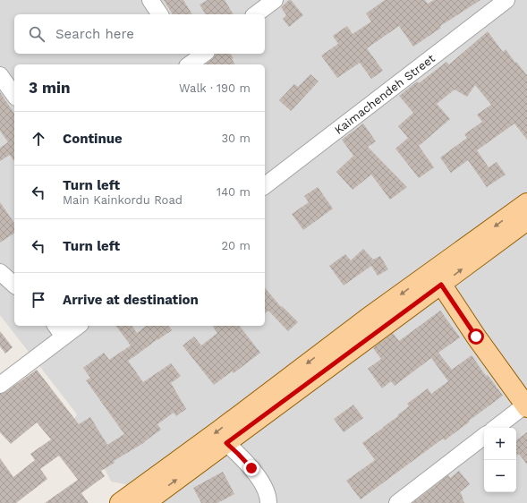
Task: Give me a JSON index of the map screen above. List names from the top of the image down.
{
  "streets": {
    "street": ["Kaimachendeh Street"]
  },
  "page": {
    "search": "Search here",
    "heading": ["3 min", "Walk · 190 m"],
    "list": [
      ["Continue", "30 m"],
      ["Turn left", "Main Kainkordu Road", "140 m"],
      ["Turn left", "20 m"],
      "Arrive at destination"
    ],
    "map_buttons": ["+", "−"]
  }
}
